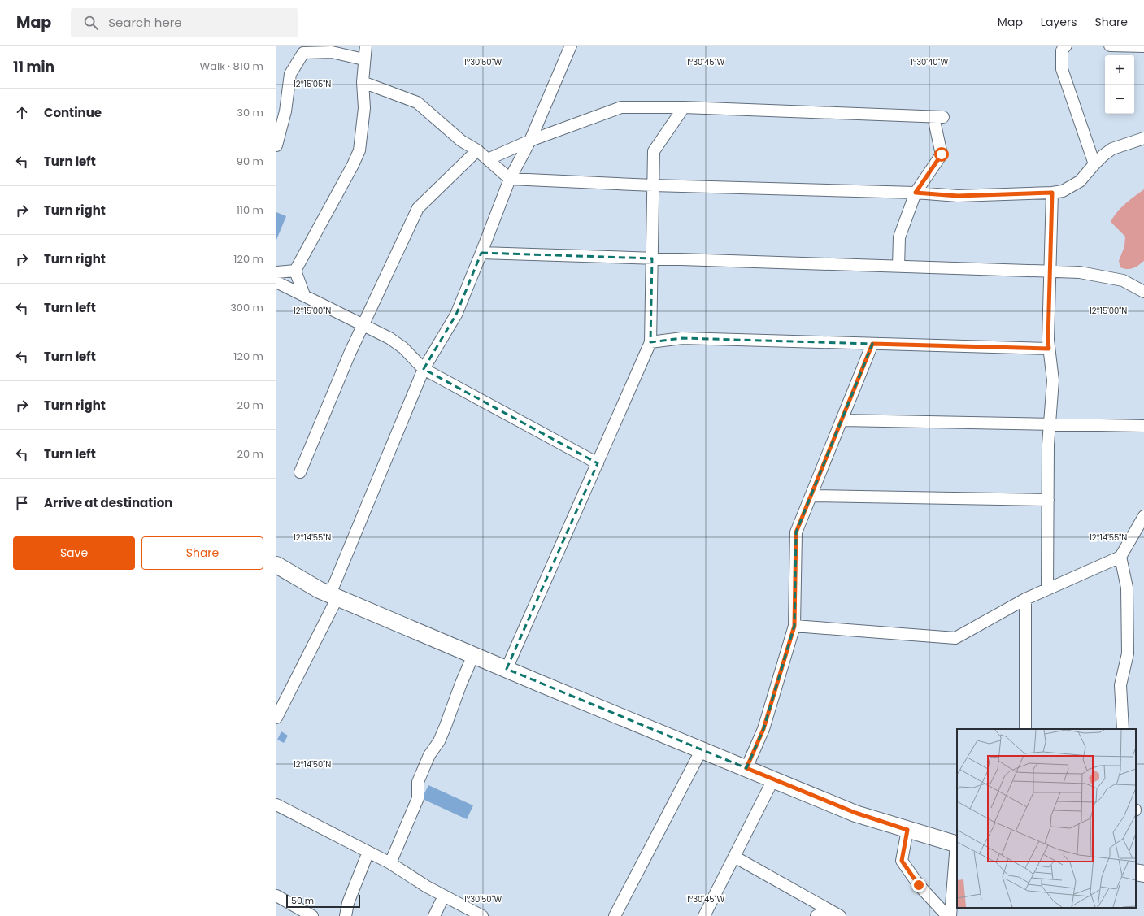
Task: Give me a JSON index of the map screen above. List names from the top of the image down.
{
  "scale_bar": "50 m",
  "page": {
    "header": "Map",
    "search": "Search here",
    "nav": ["Map", "Layers", "Share"],
    "heading": ["11 min", "Walk · 810 m"],
    "map_buttons": ["+", "−"],
    "list": [
      ["Continue", "30 m"],
      ["Turn left", "90 m"],
      ["Turn right", "110 m"],
      ["Turn right", "120 m"],
      ["Turn left", "300 m"],
      ["Turn left", "120 m"],
      ["Turn right", "20 m"],
      ["Turn left", "20 m"],
      "Arrive at destination"
    ],
    "buttons": ["Save", "Share"],
    "scale": "50 m"
  },
  "coordinates": [
    "1°30'50\"W",
    "1°30'45\"W",
    "1°30'40\"W",
    "12°15'05\"N",
    "12°15'00\"N",
    "12°14'55\"N",
    "12°14'50\"N"
  ]
}
